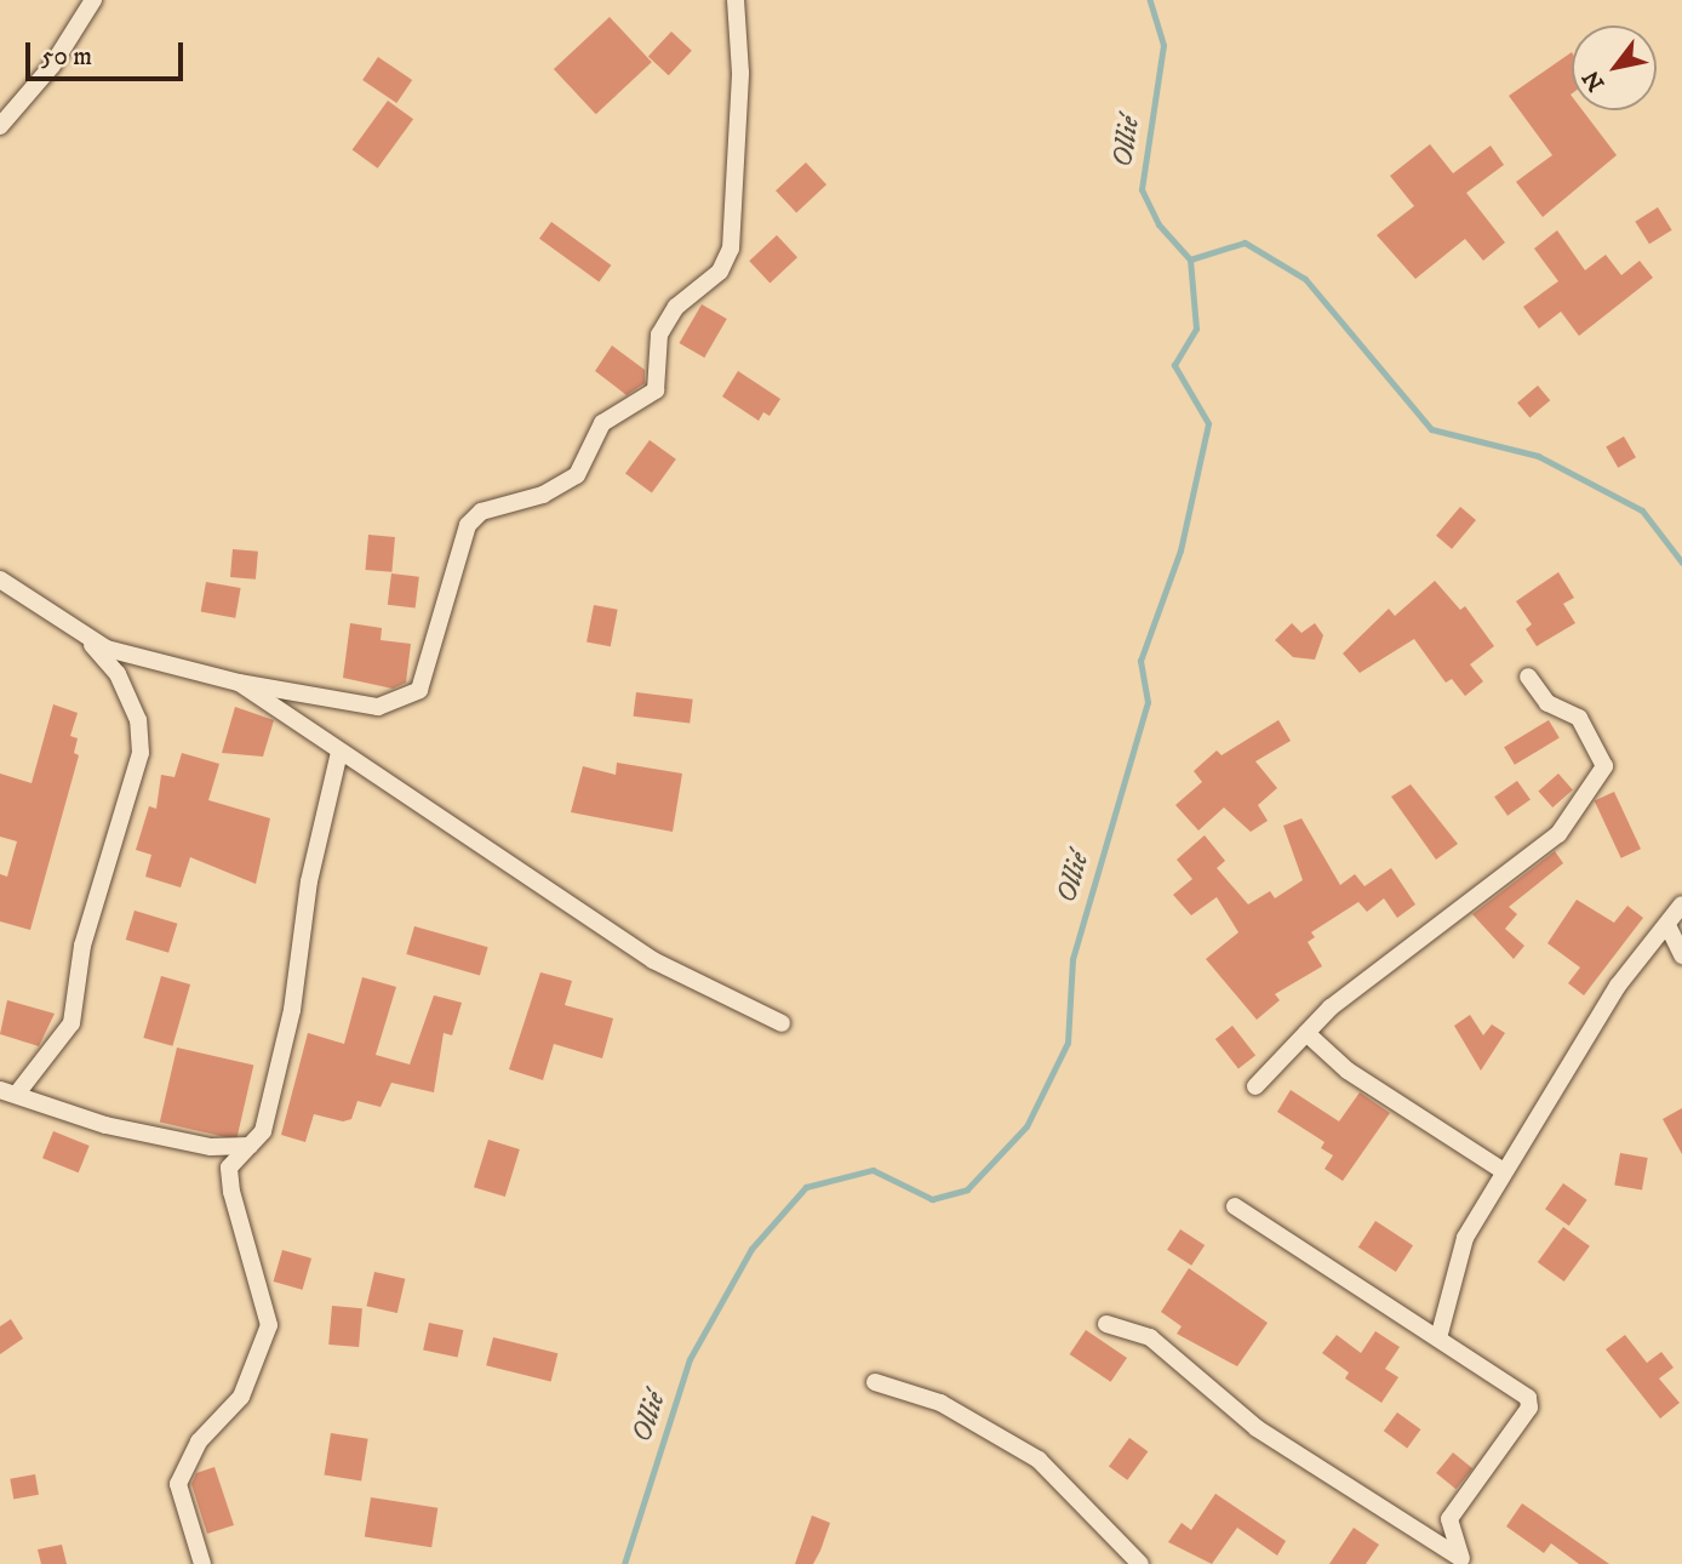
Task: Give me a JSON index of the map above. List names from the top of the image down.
{
  "water": ["Ollié"],
  "scale_bar": "50 m",
  "north": "bottom left"
}
